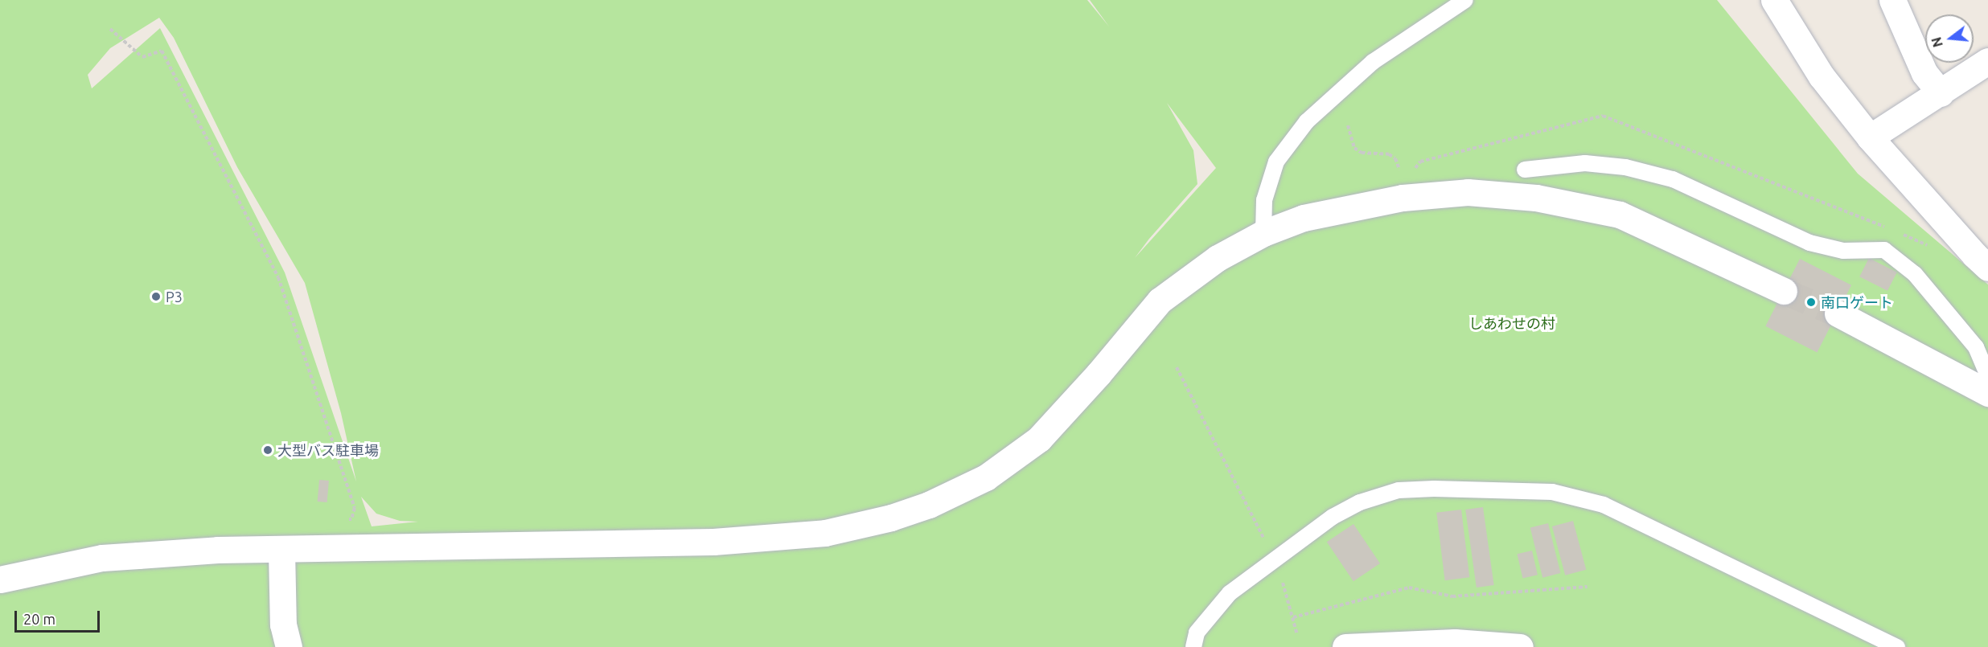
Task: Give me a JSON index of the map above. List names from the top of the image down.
{
  "parks": ["しあわせの村"],
  "places": ["P3", "南口ゲート", "大型バス駐車場"],
  "scale_bar": "20 m",
  "north": "left"
}
